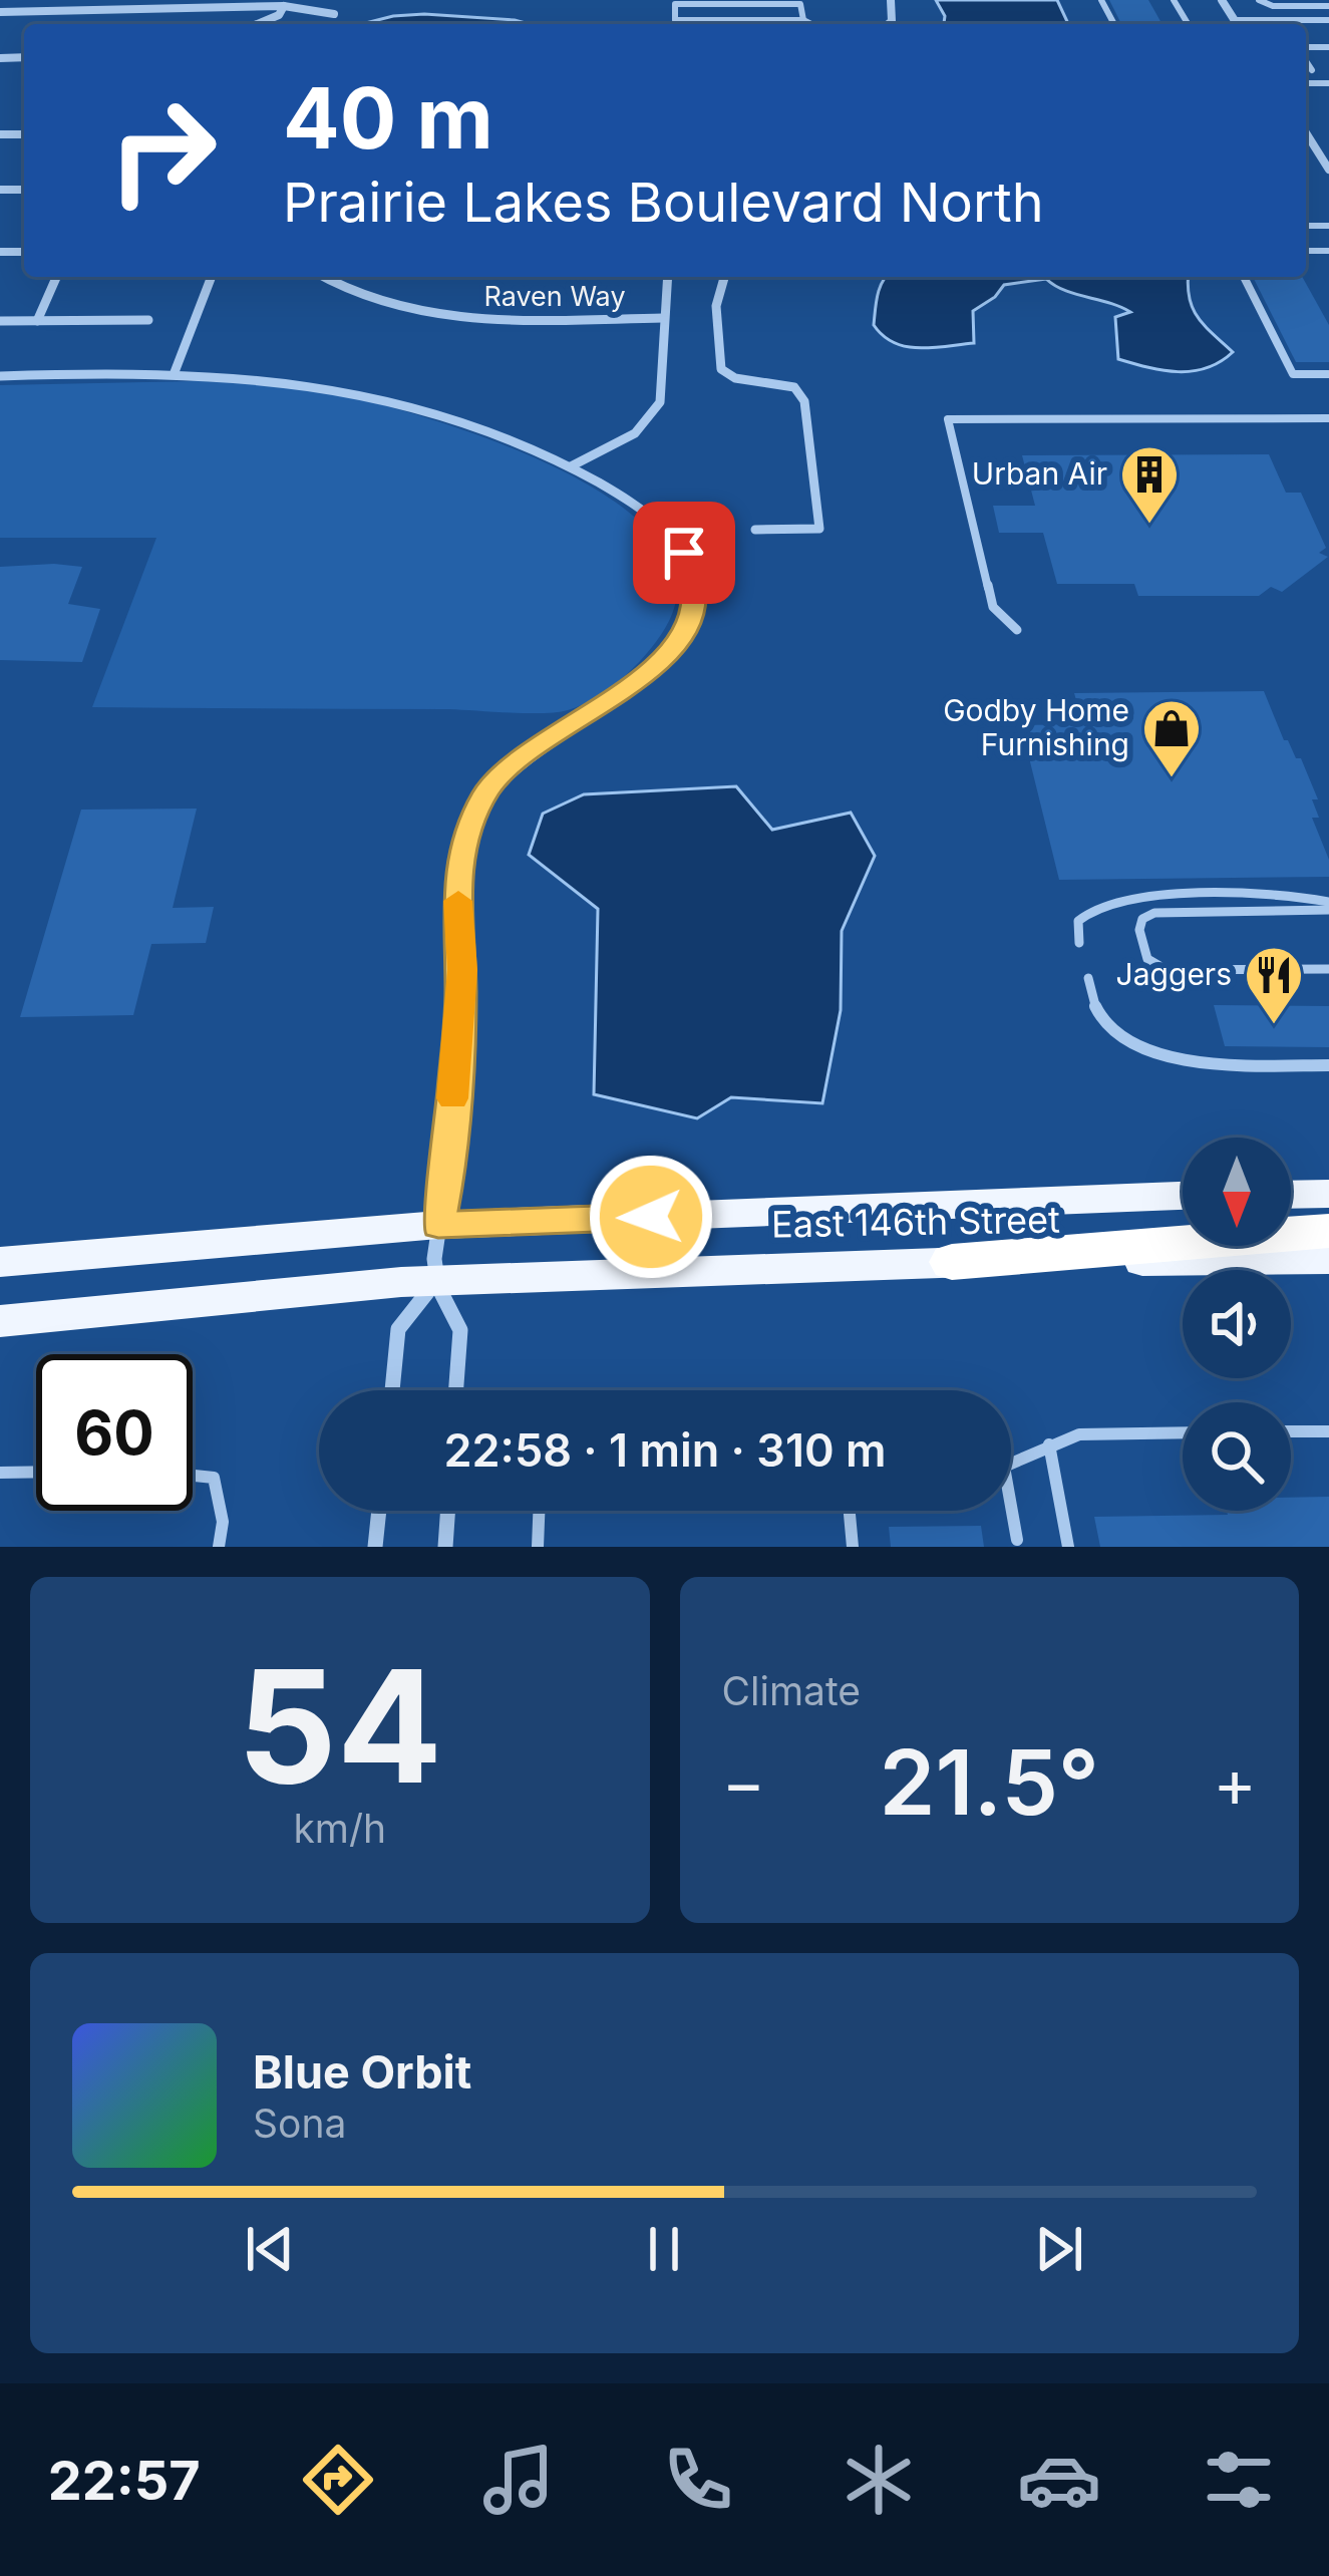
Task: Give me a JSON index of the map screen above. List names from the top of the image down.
{
  "streets": {
    "main road": ["East 146th Street"],
    "street": ["Raven Way"]
  },
  "places": {
    "building": ["Urban Air"],
    "shop": ["Godby Home Furnishing"],
    "restaurant": ["Jaggers"]
  },
  "north": "bottom",
  "page": {
    "turn": ["40 m", "Prairie Lakes Boulevard North"],
    "limit": "60",
    "trip": "22:58 · 1 min · 310 m",
    "tile": [
      ["54", "km/h"],
      "Climate"
    ],
    "heat": ["−", "21.5°", "+"],
    "song": ["Blue Orbit", "Sona"],
    "tabs": "22:57"
  }
}
